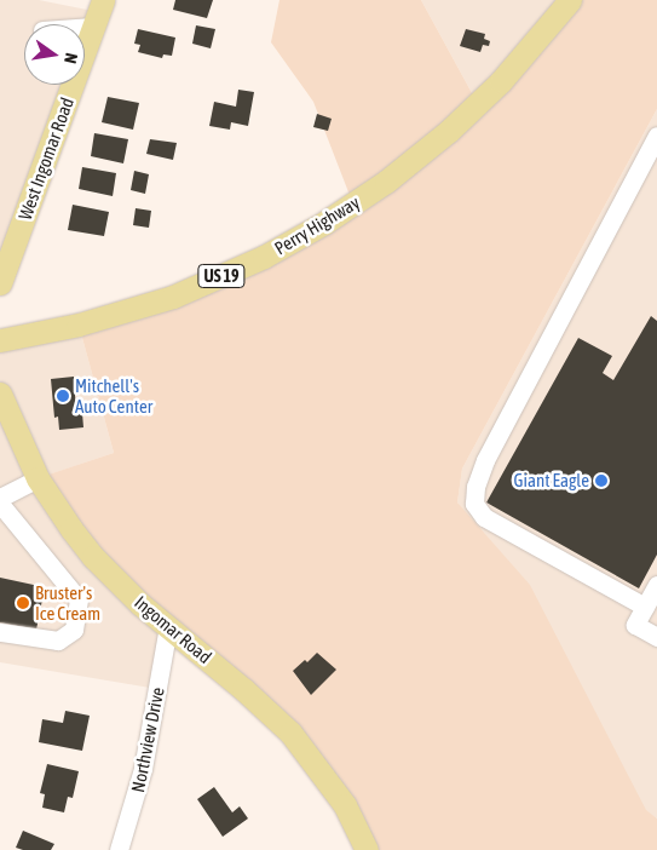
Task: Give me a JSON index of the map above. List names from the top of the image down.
{
  "streets": {
    "main road": [
      "West Ingomar Road",
      "Perry Highway",
      "US 19",
      "Ingomar Road"
    ],
    "street": ["Northview Drive"]
  },
  "crossings": [
    ["Ingomar Road", "Northview Drive"]
  ],
  "places": ["Mitchell's Auto Center", "Giant Eagle", "Bruster's Ice Cream"],
  "north": "right"
}
